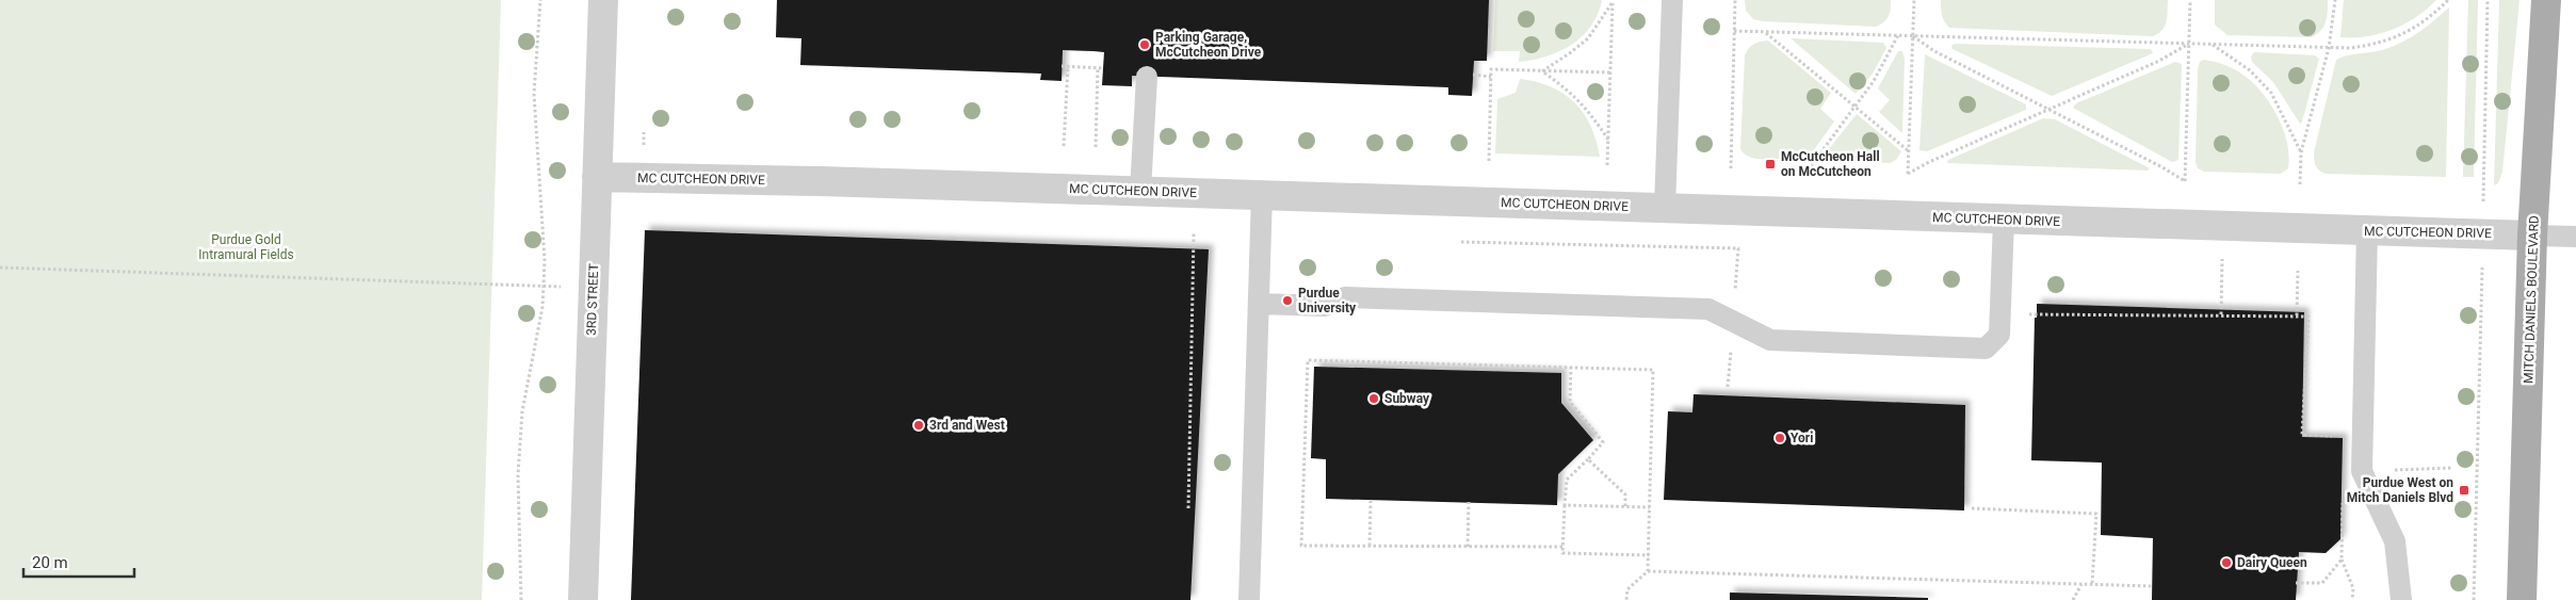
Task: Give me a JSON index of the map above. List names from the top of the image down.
{
  "streets": {
    "main road": ["MITCH DANIELS BOULEVARD"],
    "street": ["MC CUTCHEON DRIVE", "3RD STREET"]
  },
  "crossings": [
    ["MC CUTCHEON DRIVE", "3RD STREET"],
    ["MC CUTCHEON DRIVE", "MITCH DANIELS BOULEVARD"]
  ],
  "parks": ["Purdue Gold Intramural Fields"],
  "places": {
    "other": [
      "Parking Garage, McCutcheon Drive",
      "Purdue University",
      "Subway",
      "3rd and West",
      "Yori",
      "Dairy Queen"
    ],
    "transit": ["McCutcheon Hall on McCutcheon", "Purdue West on Mitch Daniels Blvd"]
  },
  "scale_bar": "20 m"
}
